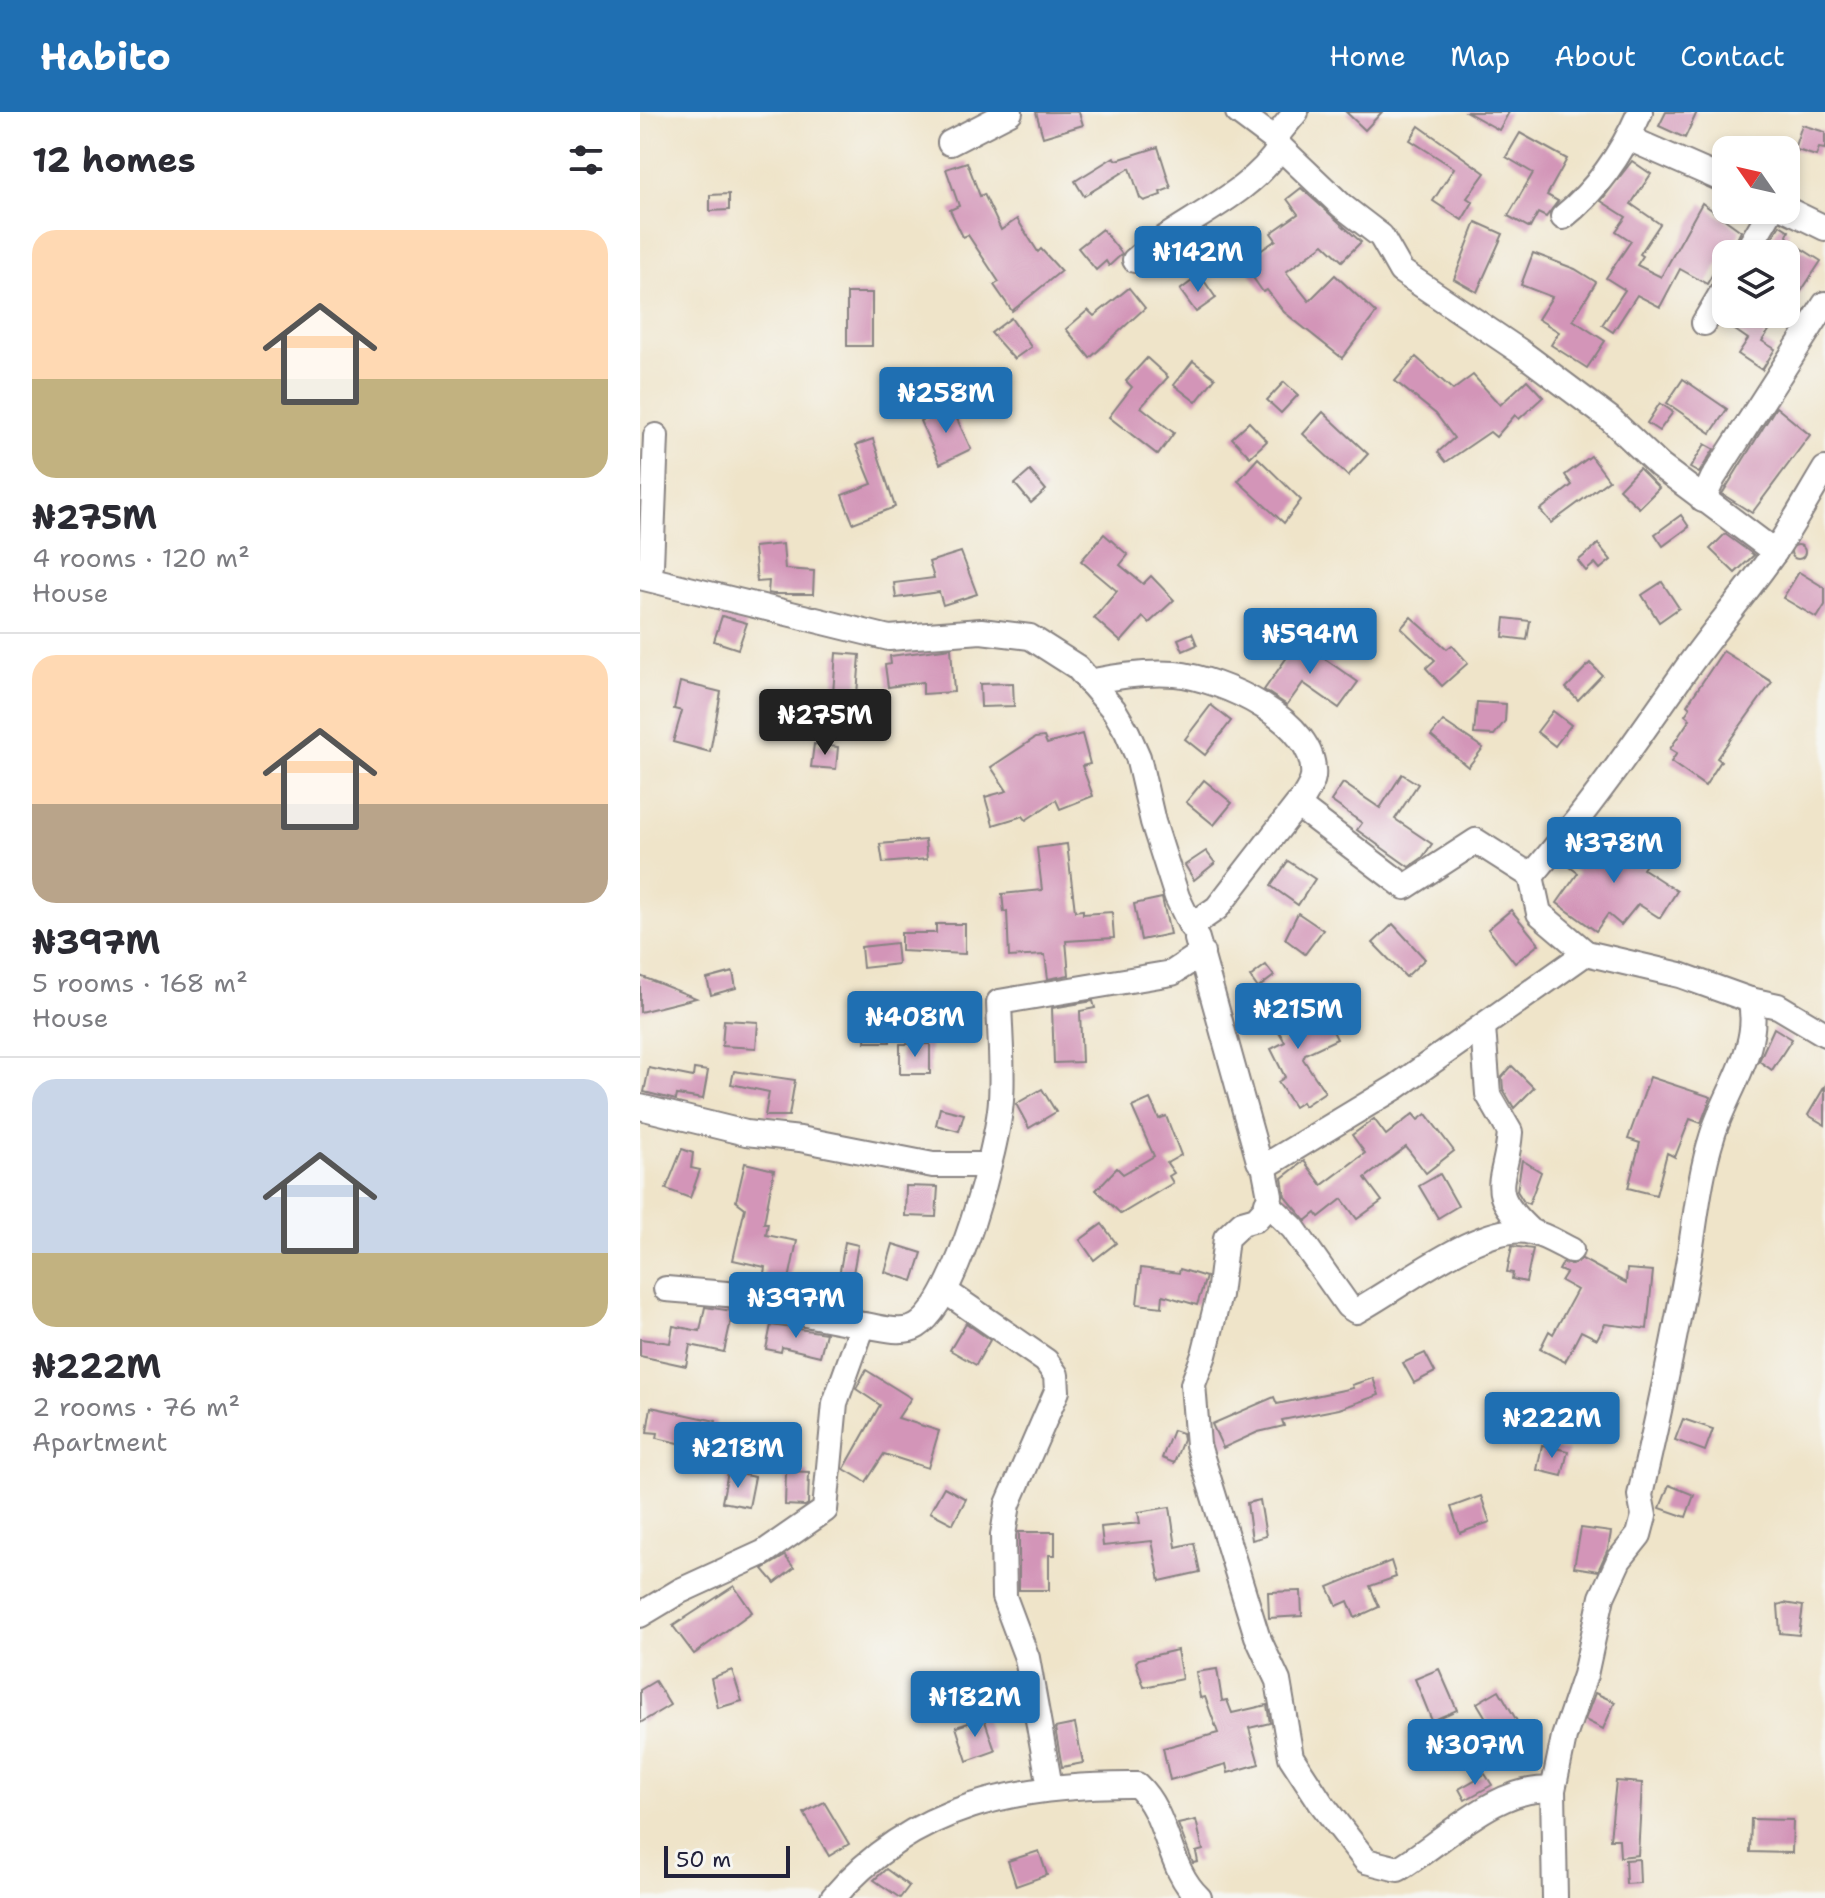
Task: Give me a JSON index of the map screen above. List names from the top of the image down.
{
  "scale_bar": "50 m",
  "north": "top left",
  "page": {
    "header": "Habito",
    "nav": [
      "Home",
      "Map",
      "About",
      "Contact"
    ],
    "heading": "12 homes",
    "list": [
      {
        "name": "₦275M",
        "note": "4 rooms · 120 m² · House"
      },
      {
        "name": "₦397M",
        "note": "5 rooms · 168 m² · House"
      },
      {
        "name": "₦222M",
        "note": "2 rooms · 76 m² · Apartment"
      }
    ],
    "price": [
      "₦142M",
      "₦258M",
      "₦594M",
      "₦275M",
      "₦378M",
      "₦215M",
      "₦408M",
      "₦397M",
      "₦222M",
      "₦218M",
      "₦182M",
      "₦307M"
    ],
    "scale": "50 m"
  }
}
